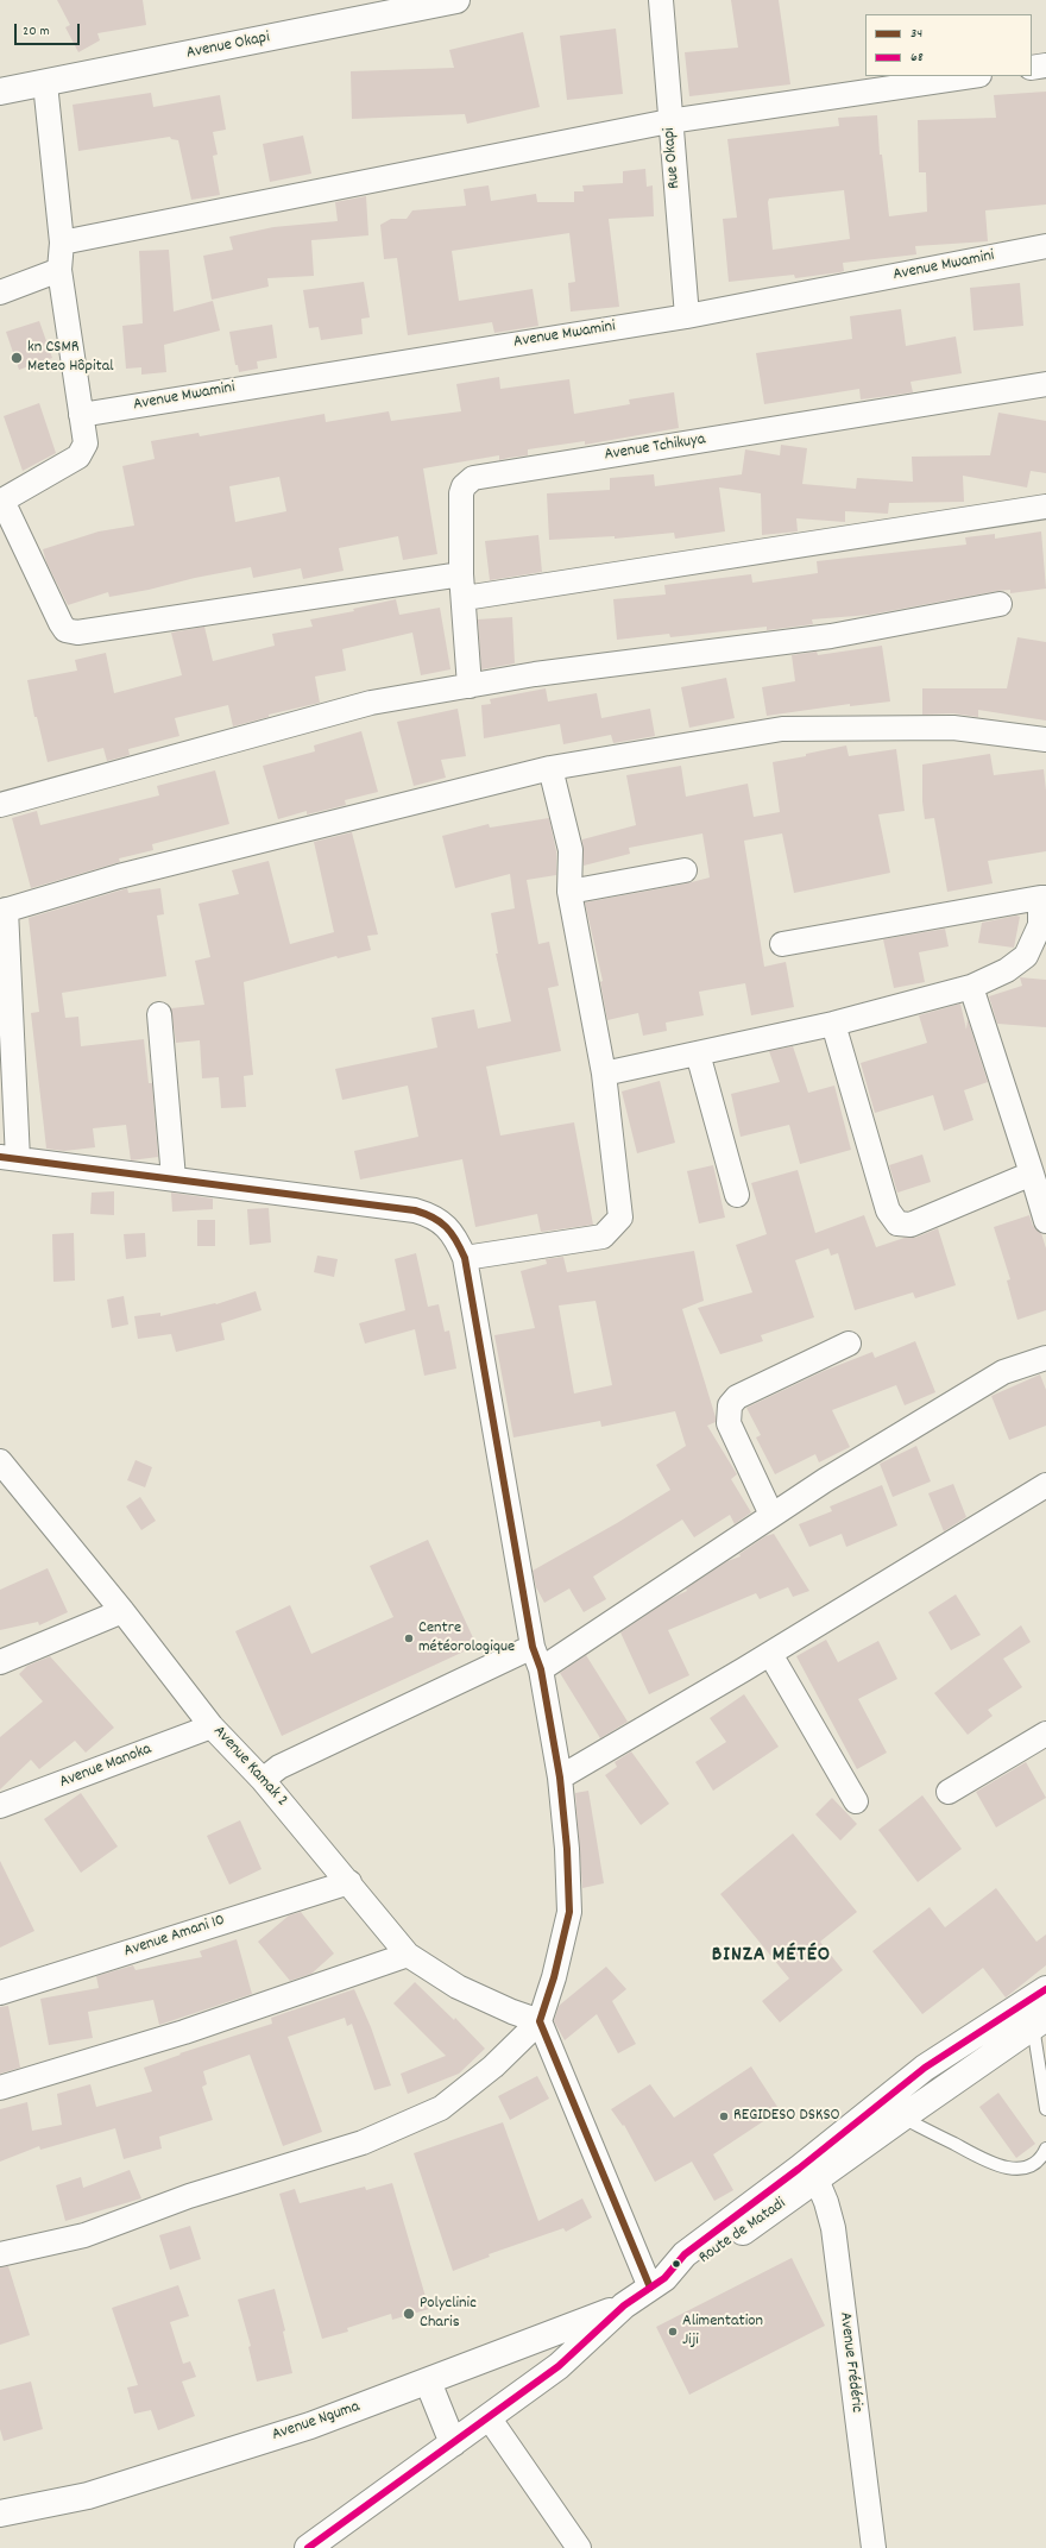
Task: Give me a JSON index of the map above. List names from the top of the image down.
{
  "streets": {
    "main road": ["Avenue Okapi", "Route de Matadi", "Avenue Nguma"],
    "street": [
      "Rue Okapi",
      "Avenue Mwamini",
      "Avenue Tchikuya",
      "Avenue Manoka",
      "Avenue Kamak 2",
      "Avenue Amani 10",
      "Avenue Frédéric"
    ]
  },
  "crossings": [
    ["Rue Okapi", "Avenue Mwamini"],
    ["Avenue Manoka", "Avenue Kamak 2"],
    ["Avenue Kamak 2", "Avenue Amani 10"],
    ["Route de Matadi", "Avenue Frédéric"]
  ],
  "districts": ["BINZA MÉTÉO"],
  "places": [
    "kn CSMR Meteo Hôpital",
    "Centre météorologique",
    "REGIDESO DSKSO",
    "Polyclinic Charis",
    "Alimentation Jiji"
  ],
  "lines": ["transit line 34", "transit line 68"],
  "legend": ["34", "68"],
  "scale_bar": "20 m"
}
